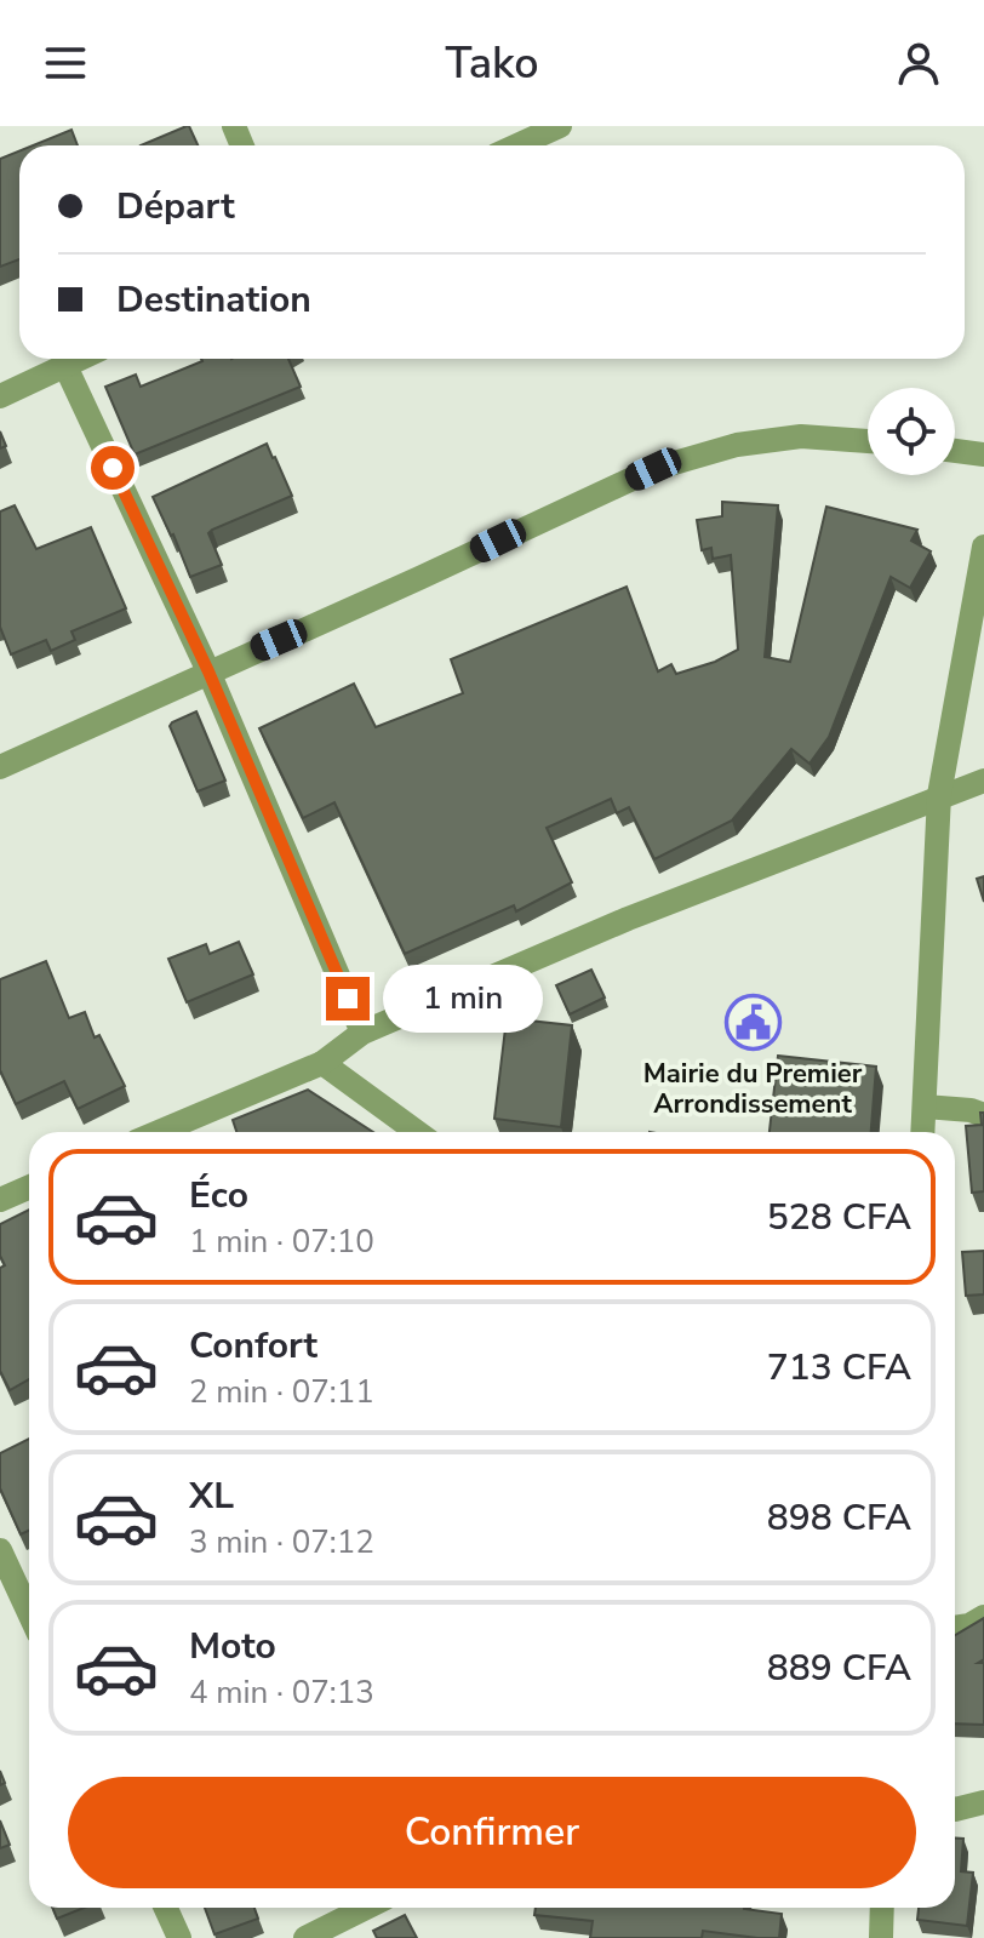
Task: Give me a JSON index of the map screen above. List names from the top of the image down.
{
  "places": {
    "public building": ["Mairie du Premier Arrondissement"]
  },
  "page": {
    "header": "Tako",
    "banner": ["Départ", "Destination"],
    "bubble": "1 min",
    "list": [
      {
        "name": "Éco",
        "note": "1 min · 07:10",
        "value": "528 CFA"
      },
      {
        "name": "Confort",
        "note": "2 min · 07:11",
        "value": "713 CFA"
      },
      {
        "name": "XL",
        "note": "3 min · 07:12",
        "value": "898 CFA"
      },
      {
        "name": "Moto",
        "note": "4 min · 07:13",
        "value": "889 CFA"
      }
    ],
    "buttons": "Confirmer"
  }
}
